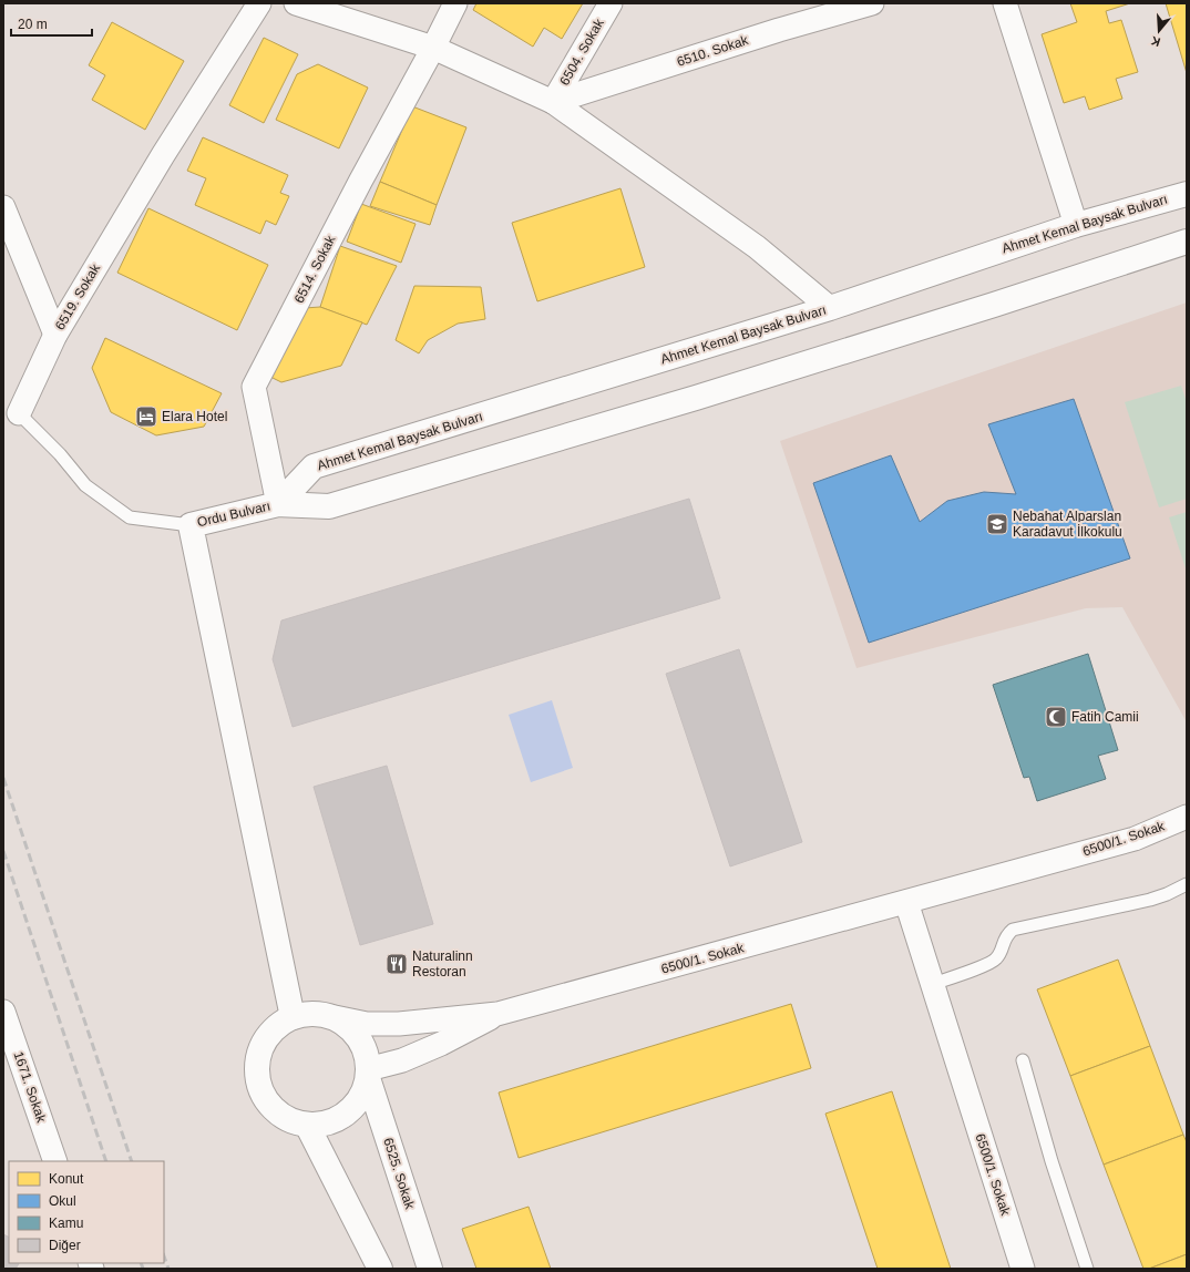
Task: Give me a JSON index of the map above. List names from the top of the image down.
{
  "streets": {
    "street": [
      "6510. Sokak",
      "6504. Sokak",
      "Ahmet Kemal Baysak Bulvarı",
      "6514. Sokak",
      "6519. Sokak",
      "Ordu Bulvarı",
      "6500/1. Sokak",
      "1671. Sokak",
      "6525. Sokak"
    ]
  },
  "crossings": [
    ["6510. Sokak", "6504. Sokak"],
    ["Ahmet Kemal Baysak Bulvarı", "6514. Sokak"],
    ["Ahmet Kemal Baysak Bulvarı", "Ordu Bulvarı"],
    ["6514. Sokak", "Ordu Bulvarı"],
    ["6519. Sokak", "Ordu Bulvarı"]
  ],
  "places": {
    "hotel": ["Elara Hotel"],
    "school or university": ["Nebahat Alparslan Karadavut İlkokulu"],
    "mosque": ["Fatih Camii"],
    "restaurant": ["Naturalinn Restoran"]
  },
  "legend": [
    "Konut",
    "Okul",
    "Kamu",
    "Diğer"
  ],
  "scale_bar": "20 m",
  "north": "bottom"
}
